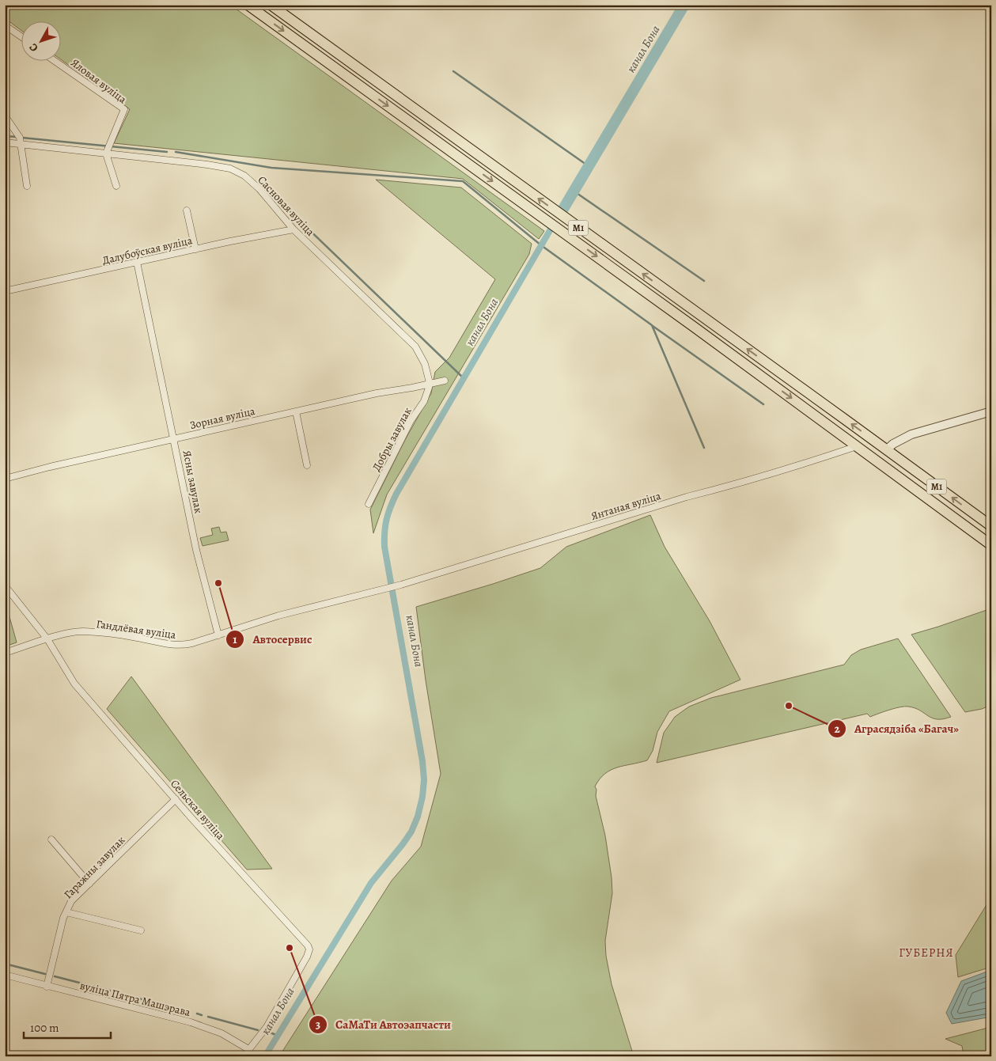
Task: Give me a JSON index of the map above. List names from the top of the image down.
{
  "streets": {
    "highway": ["М1"],
    "street": [
      "Яловая вуліца",
      "Сасновая вуліца",
      "Далубоўская вуліца",
      "Зорная вуліца",
      "Добры завулак",
      "Ясны завулак",
      "Янтаная вуліца",
      "Гандлёвая вуліца",
      "Сельская вуліца",
      "Гаражны завулак",
      "вуліца Пятра Машэрава"
    ]
  },
  "crossings": [
    ["Яловая вуліца", "Сасновая вуліца"],
    ["Сасновая вуліца", "Далубоўская вуліца"],
    ["Сасновая вуліца", "Зорная вуліца"],
    ["Сасновая вуліца", "Добры завулак"],
    ["М1", "Янтаная вуліца"],
    ["Далубоўская вуліца", "Ясны завулак"],
    ["Зорная вуліца", "Добры завулак"],
    ["Зорная вуліца", "Ясны завулак"],
    ["Ясны завулак", "Гандлёвая вуліца"],
    ["Янтаная вуліца", "Гандлёвая вуліца"],
    ["Гандлёвая вуліца", "Сельская вуліца"],
    ["Сельская вуліца", "Гаражны завулак"],
    ["Сельская вуліца", "вуліца Пятра Машэрава"],
    ["Гаражны завулак", "вуліца Пятра Машэрава"]
  ],
  "districts": ["ГУБЕРНЯ"],
  "water": ["канал Бона"],
  "places": ["Автосервис", "Аграсядзіба «Багач»", "СаМаТи Автоэапчасти"],
  "scale_bar": "100 m",
  "north": "bottom left"
}
